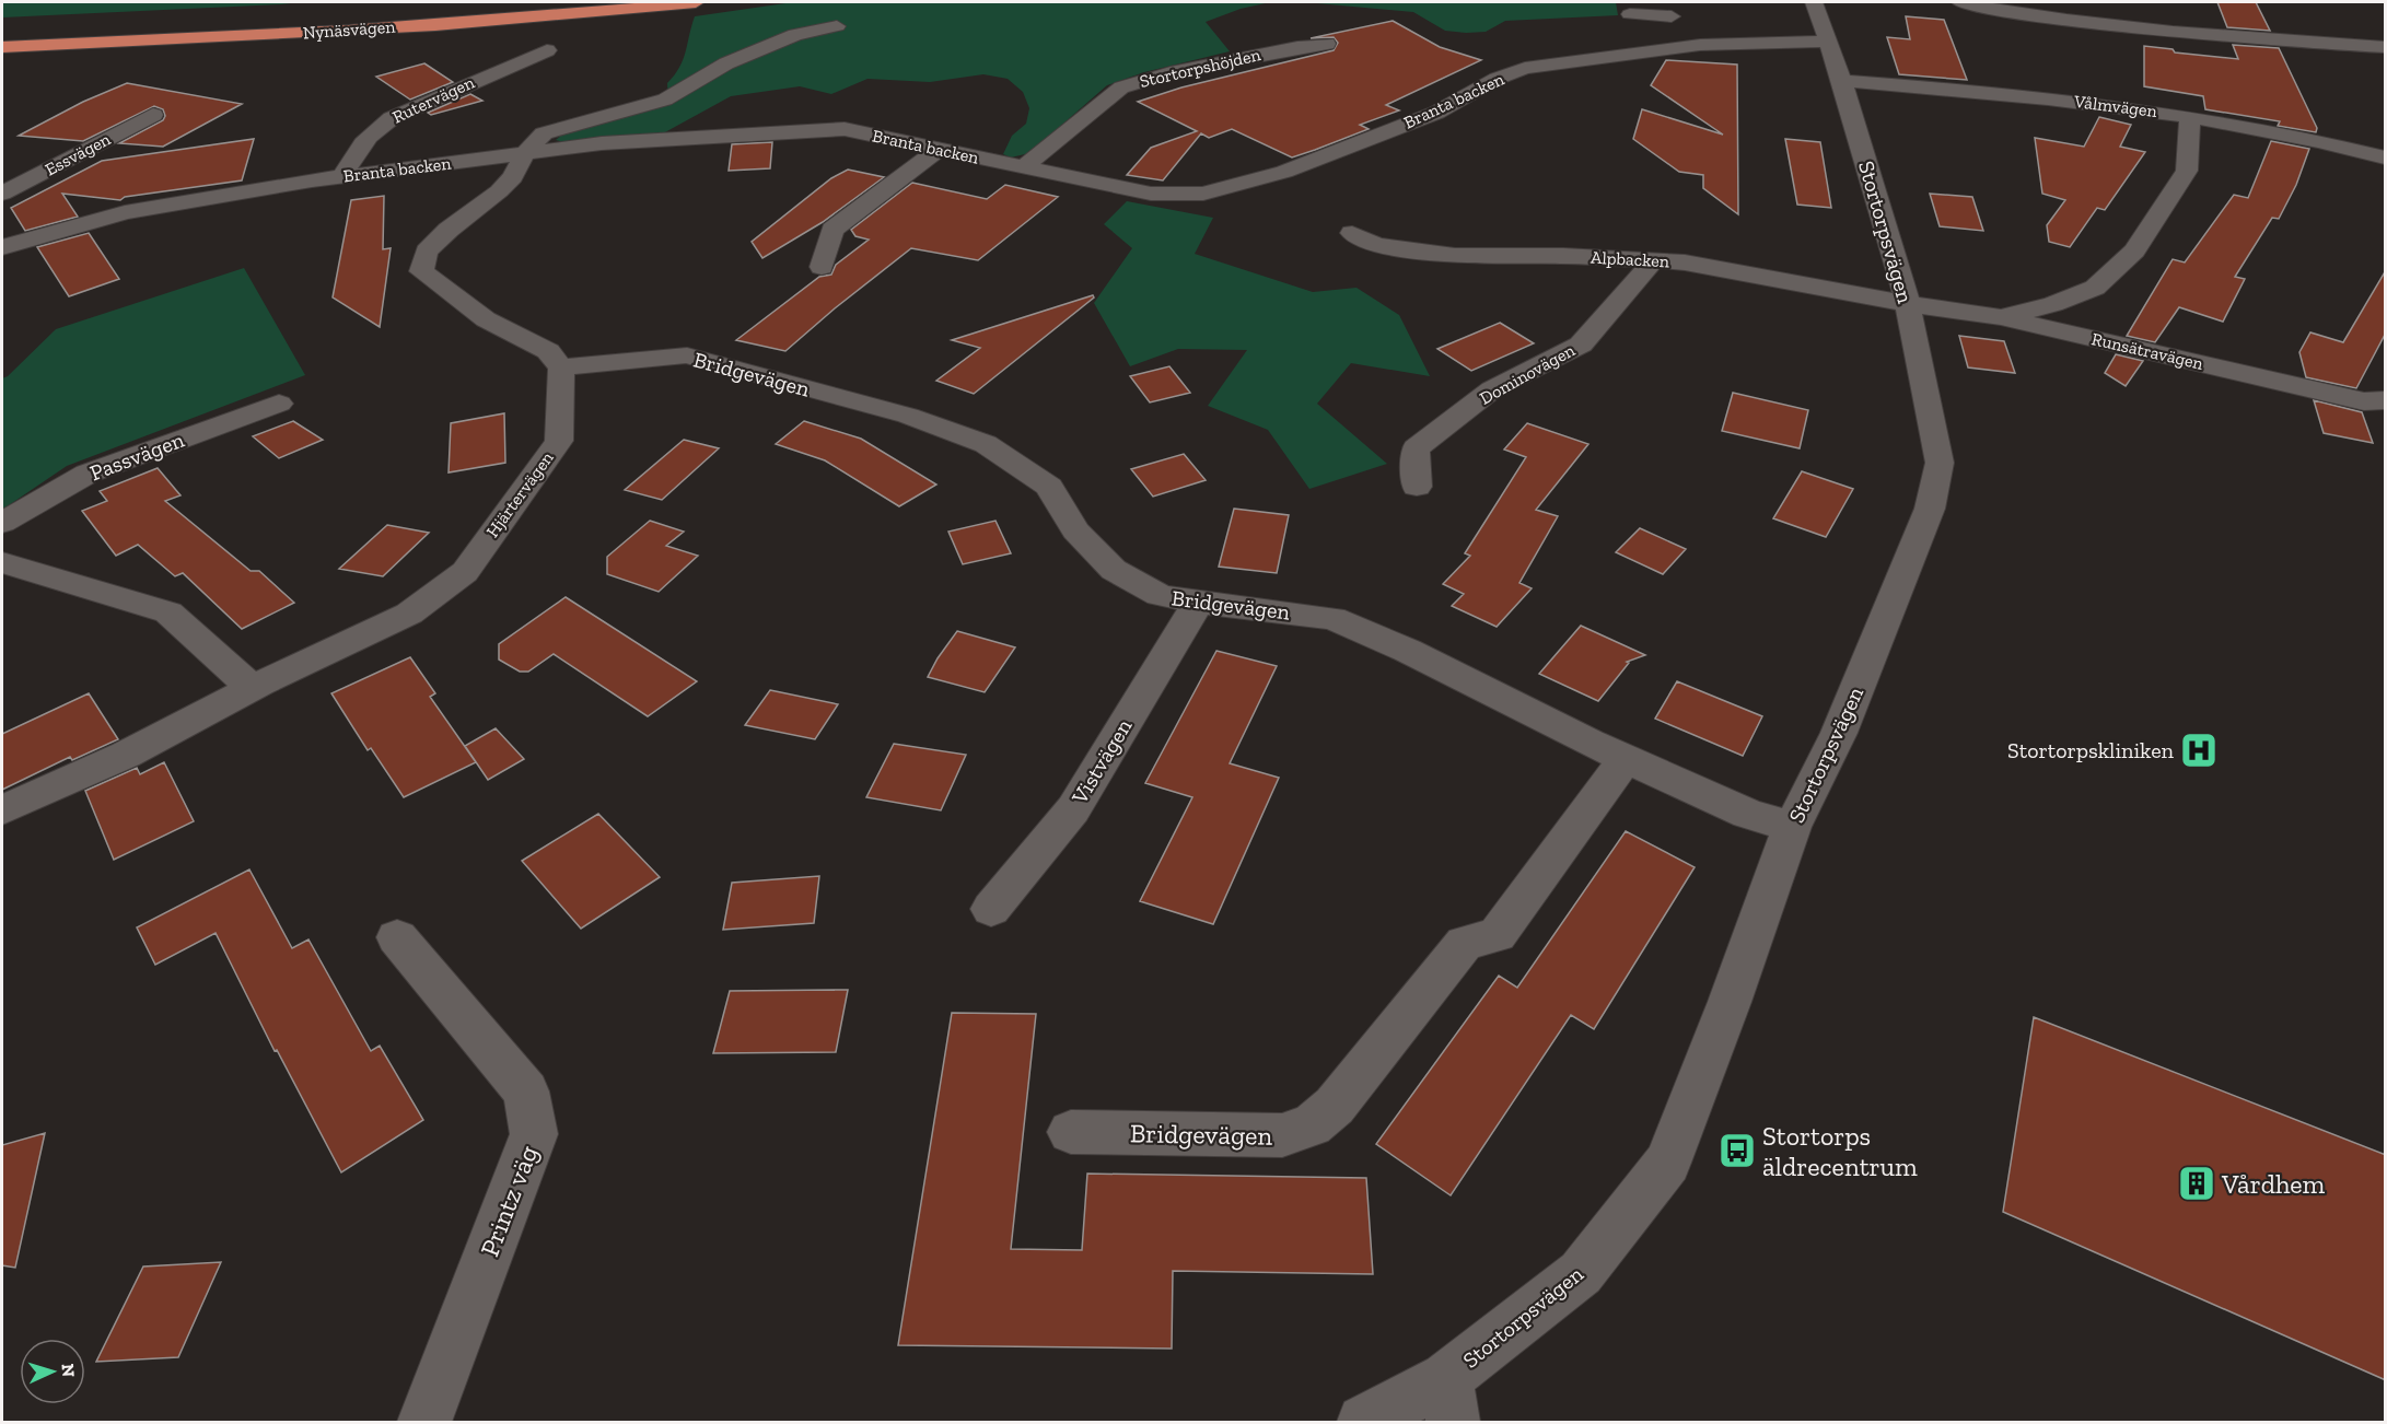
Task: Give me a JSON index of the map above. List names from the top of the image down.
{
  "streets": {
    "highway": ["Nynäsvägen"],
    "street": [
      "Stortorpshöjden",
      "Rutervägen",
      "Branta backen",
      "Vålmvägen",
      "Essvägen",
      "Stortorpsvägen",
      "Alpbacken",
      "Runsätravägen",
      "Bridgevägen",
      "Dominovägen",
      "Passvägen",
      "Hjärtervägen",
      "Vistvägen",
      "Printz väg"
    ]
  },
  "crossings": [
    ["Stortorpshöjden", "Branta backen"],
    ["Rutervägen", "Branta backen"],
    ["Branta backen", "Stortorpsvägen"],
    ["Vålmvägen", "Stortorpsvägen"],
    ["Stortorpsvägen", "Alpbacken"],
    ["Stortorpsvägen", "Runsätravägen"],
    ["Stortorpsvägen", "Bridgevägen"],
    ["Alpbacken", "Runsätravägen"],
    ["Alpbacken", "Dominovägen"],
    ["Bridgevägen", "Hjärtervägen"],
    ["Bridgevägen", "Vistvägen"]
  ],
  "places": {
    "hospital": ["Stortorpskliniken"],
    "bus stop": ["Stortorps äldrecentrum"],
    "building": ["Vårdhem"]
  },
  "north": "right"
}
